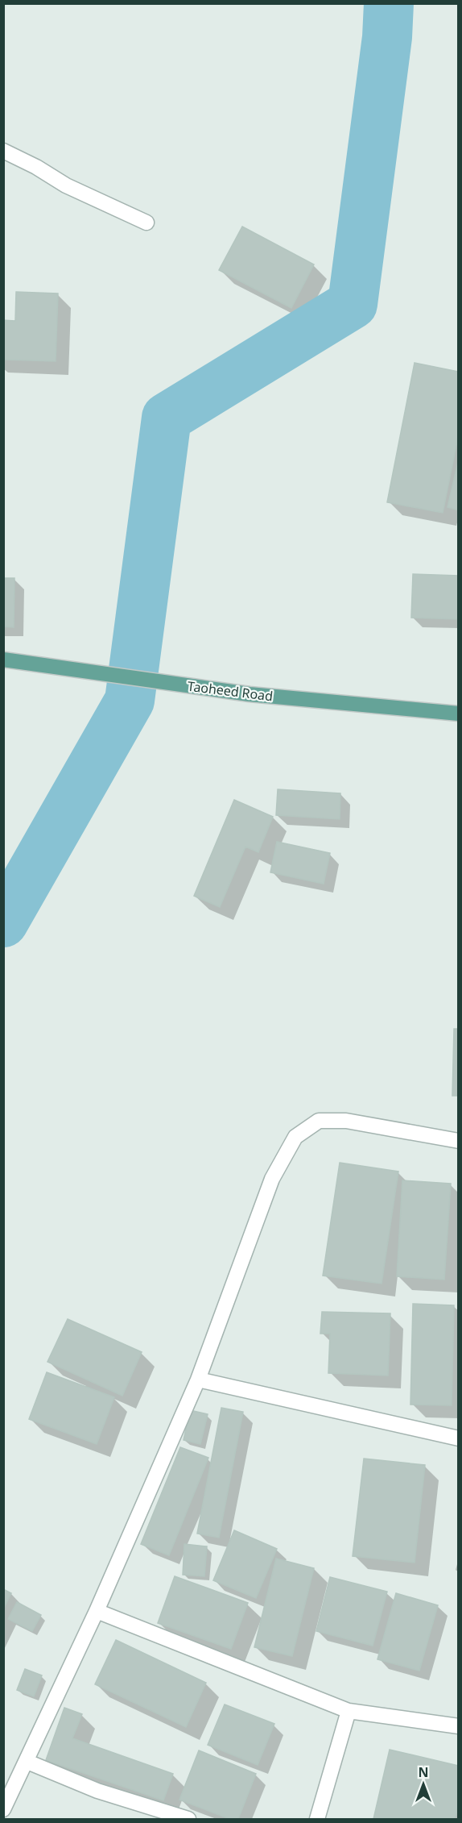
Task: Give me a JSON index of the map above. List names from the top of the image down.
{
  "streets": {
    "main road": ["Taoheed Road"]
  },
  "north": "top"
}
